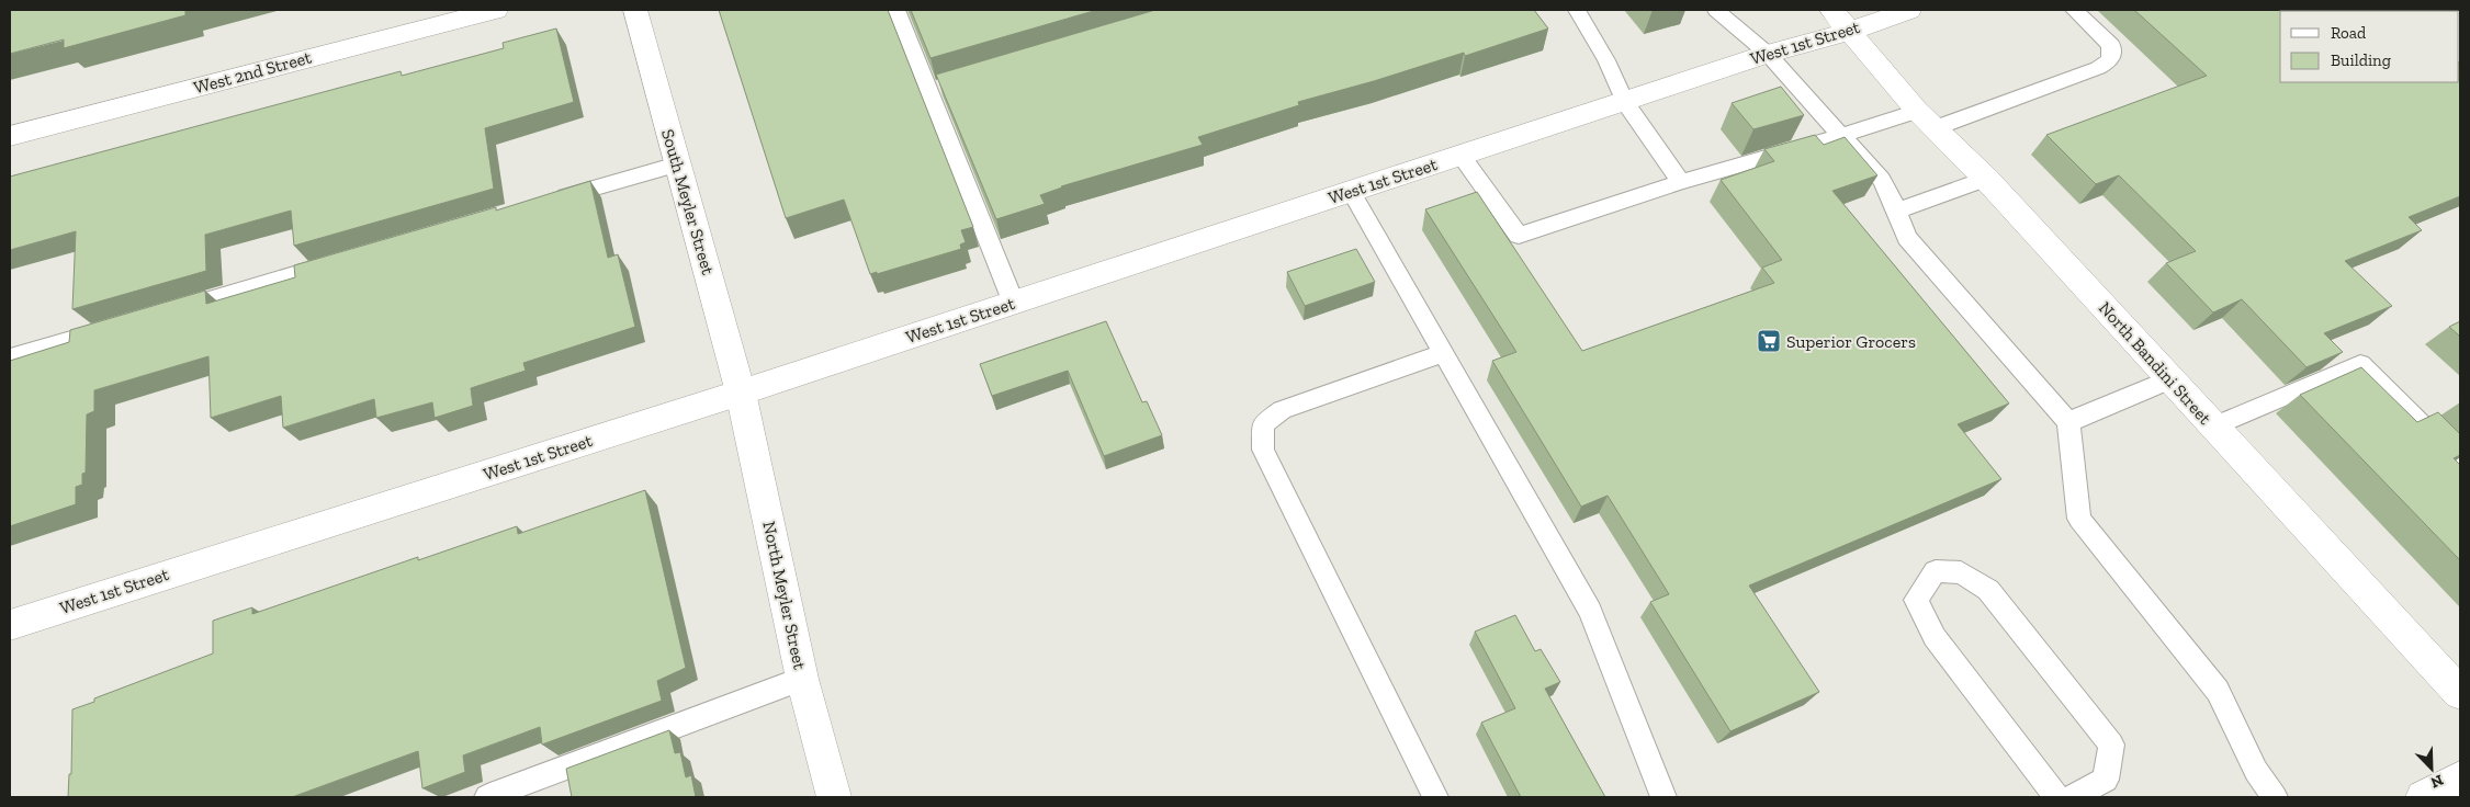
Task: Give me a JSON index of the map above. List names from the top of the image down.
{
  "streets": {
    "street": [
      "West 1st Street",
      "West 2nd Street",
      "South Meyler Street",
      "North Bandini Street",
      "North Meyler Street"
    ]
  },
  "crossings": [
    ["West 1st Street", "South Meyler Street"],
    ["West 1st Street", "North Bandini Street"],
    ["West 1st Street", "North Meyler Street"],
    ["South Meyler Street", "North Meyler Street"]
  ],
  "places": {
    "supermarket": ["Superior Grocers"]
  },
  "legend": ["Road", "Building"],
  "north": "bottom right"
}
